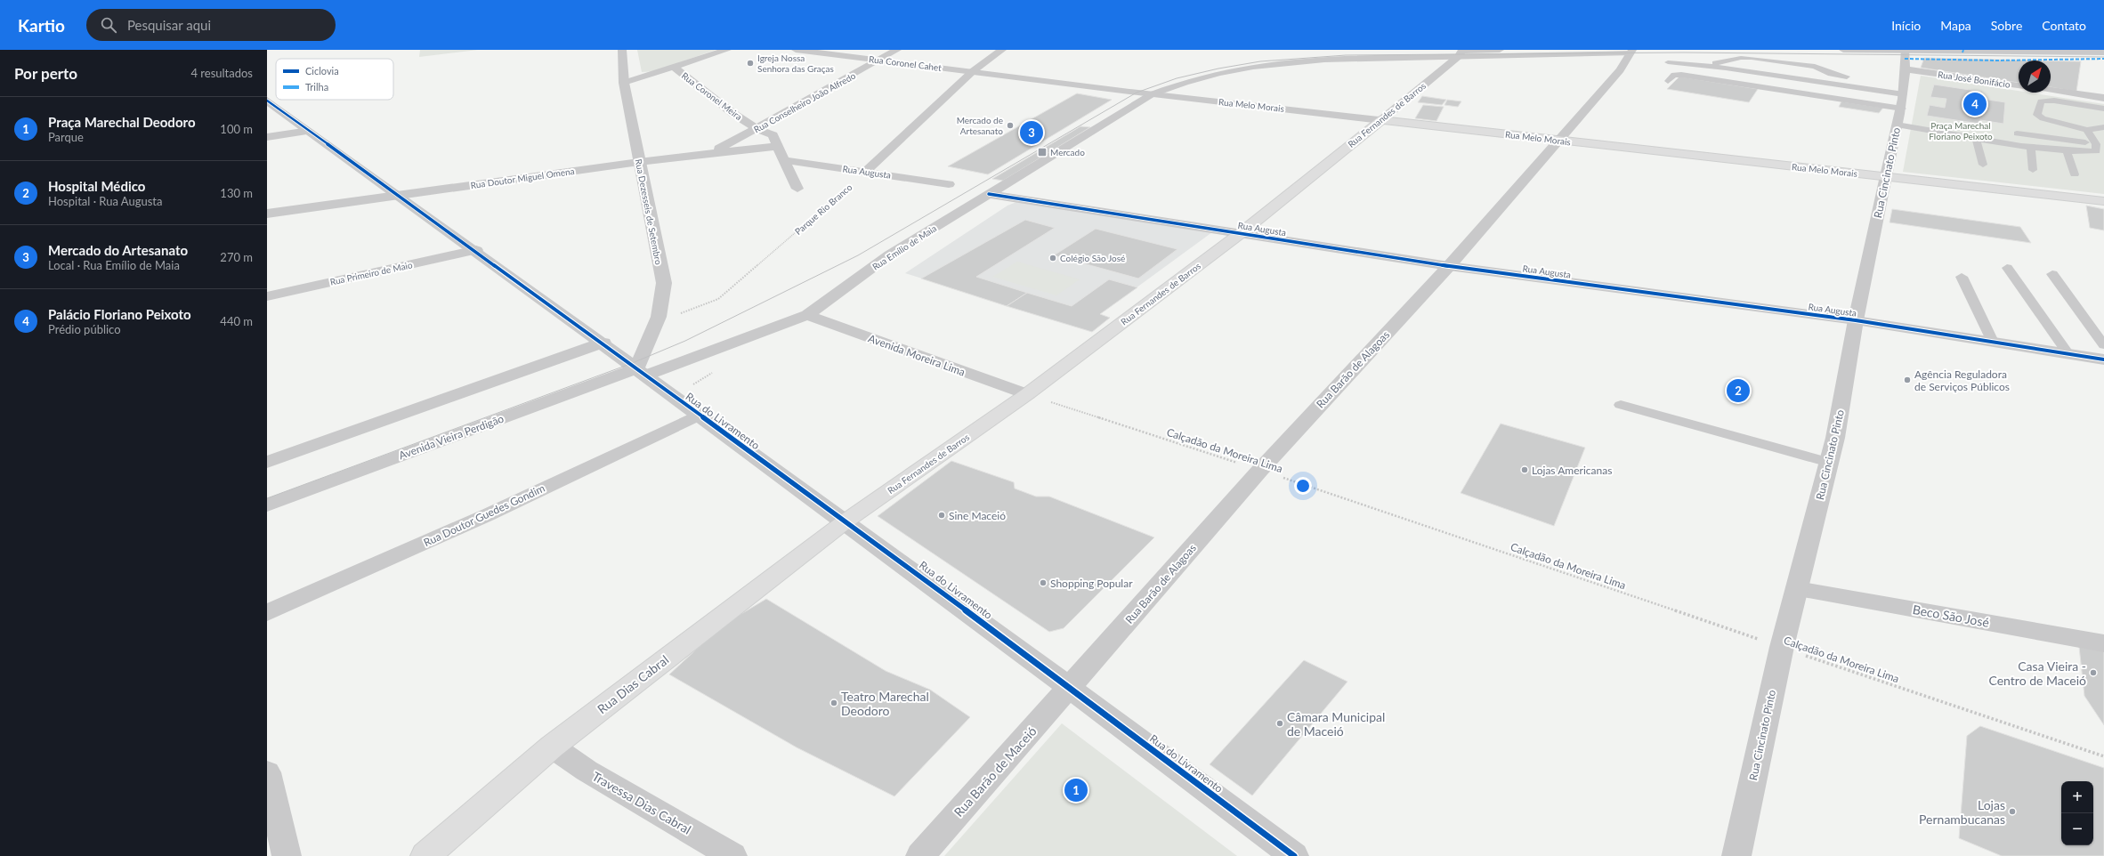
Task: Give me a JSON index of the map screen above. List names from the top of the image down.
{
  "streets": {
    "main road": ["Rua Melo Morais", "Rua Fernandes de Barros", "Rua Dias Cabral"],
    "street": [
      "Rua Coronel Cahet",
      "Rua José Bonifácio",
      "Rua Coronel Meira",
      "Rua Conselheiro João Alfredo",
      "Rua Augusta",
      "Rua Cincinato Pinto",
      "Rua Doutor Miguel Omena",
      "Rua Dezesseis de Setembro",
      "Rua Emílio de Maia",
      "Rua Primeiro de Maio",
      "Avenida Moreira Lima",
      "Rua Barão de Alagoas",
      "Rua do Livramento",
      "Avenida Vieira Perdigão",
      "Rua Doutor Guedes Gondim",
      "Beco São José",
      "Rua Barão de Maceió",
      "Travessa Dias Cabral"
    ],
    "path": ["Parque Rio Branco", "Calçadão da Moreira Lima"]
  },
  "crossings": [
    ["Rua Coronel Cahet", "Rua Conselheiro João Alfredo"],
    ["Rua Coronel Cahet", "Rua Melo Morais"],
    ["Rua José Bonifácio", "Rua Cincinato Pinto"],
    ["Rua Coronel Meira", "Rua Conselheiro João Alfredo"],
    ["Rua Coronel Meira", "Rua Augusta"],
    ["Rua Coronel Meira", "Rua Doutor Miguel Omena"],
    ["Rua Conselheiro João Alfredo", "Rua Doutor Miguel Omena"],
    ["Rua Melo Morais", "Rua Fernandes de Barros"],
    ["Rua Melo Morais", "Rua Cincinato Pinto"],
    ["Rua Melo Morais", "Rua Emílio de Maia"],
    ["Rua Melo Morais", "Rua Barão de Alagoas"],
    ["Rua Fernandes de Barros", "Rua Augusta"],
    ["Rua Fernandes de Barros", "Avenida Moreira Lima"],
    ["Rua Fernandes de Barros", "Rua do Livramento"],
    ["Rua Fernandes de Barros", "Calçadão da Moreira Lima"],
    ["Rua Fernandes de Barros", "Rua Dias Cabral"],
    ["Rua Augusta", "Rua Cincinato Pinto"],
    ["Rua Augusta", "Parque Rio Branco"],
    ["Rua Augusta", "Rua Emílio de Maia"],
    ["Rua Augusta", "Rua Barão de Alagoas"],
    ["Rua Cincinato Pinto", "Calçadão da Moreira Lima"],
    ["Rua Cincinato Pinto", "Beco São José"],
    ["Rua Doutor Miguel Omena", "Rua Dezesseis de Setembro"],
    ["Rua Doutor Miguel Omena", "Rua do Livramento"],
    ["Parque Rio Branco", "Rua Dezesseis de Setembro"],
    ["Rua Dezesseis de Setembro", "Rua Emílio de Maia"],
    ["Rua Dezesseis de Setembro", "Rua do Livramento"],
    ["Rua Dezesseis de Setembro", "Avenida Vieira Perdigão"],
    ["Rua Emílio de Maia", "Avenida Moreira Lima"],
    ["Rua Emílio de Maia", "Rua do Livramento"],
    ["Rua Emílio de Maia", "Avenida Vieira Perdigão"],
    ["Rua Primeiro de Maio", "Rua do Livramento"],
    ["Avenida Moreira Lima", "Calçadão da Moreira Lima"],
    ["Rua Barão de Alagoas", "Rua do Livramento"],
    ["Rua Barão de Alagoas", "Calçadão da Moreira Lima"],
    ["Rua Barão de Alagoas", "Rua Barão de Maceió"],
    ["Rua do Livramento", "Avenida Vieira Perdigão"],
    ["Rua do Livramento", "Rua Doutor Guedes Gondim"],
    ["Rua do Livramento", "Rua Dias Cabral"],
    ["Rua do Livramento", "Rua Barão de Maceió"],
    ["Rua Dias Cabral", "Travessa Dias Cabral"]
  ],
  "parks": ["Praça Marechal Floriano Peixoto"],
  "places": {
    "other": [
      "Igreja Nossa Senhora das Graças",
      "Mercado de Artesanato",
      "Colégio São José",
      "Agência Reguladora de Serviços Públicos",
      "Lojas Americanas",
      "Sine Maceió",
      "Shopping Popular",
      "Casa Vieira - Centro de Maceió",
      "Teatro Marechal Deodoro",
      "Câmara Municipal de Maceió",
      "Lojas Pernambucanas"
    ],
    "transit": ["Mercado"]
  },
  "legend": ["Ciclovia", "Trilha"],
  "north": "top right",
  "page": {
    "header": "Kartio",
    "search": "Pesquisar aqui",
    "nav": [
      "Início",
      "Mapa",
      "Sobre",
      "Contato"
    ],
    "heading": ["Por perto", "4 resultados"],
    "pins": [
      "4",
      "3",
      "2",
      "1"
    ],
    "list": [
      {
        "mark": "1",
        "name": "Praça Marechal Deodoro",
        "note": "Parque",
        "value": "100 m"
      },
      {
        "mark": "2",
        "name": "Hospital Médico",
        "note": "Hospital · Rua Augusta",
        "value": "130 m"
      },
      {
        "mark": "3",
        "name": "Mercado do Artesanato",
        "note": "Local · Rua Emílio de Maia",
        "value": "270 m"
      },
      {
        "mark": "4",
        "name": "Palácio Floriano Peixoto",
        "note": "Prédio público",
        "value": "440 m"
      }
    ],
    "map_buttons": ["+", "−"]
  }
}
